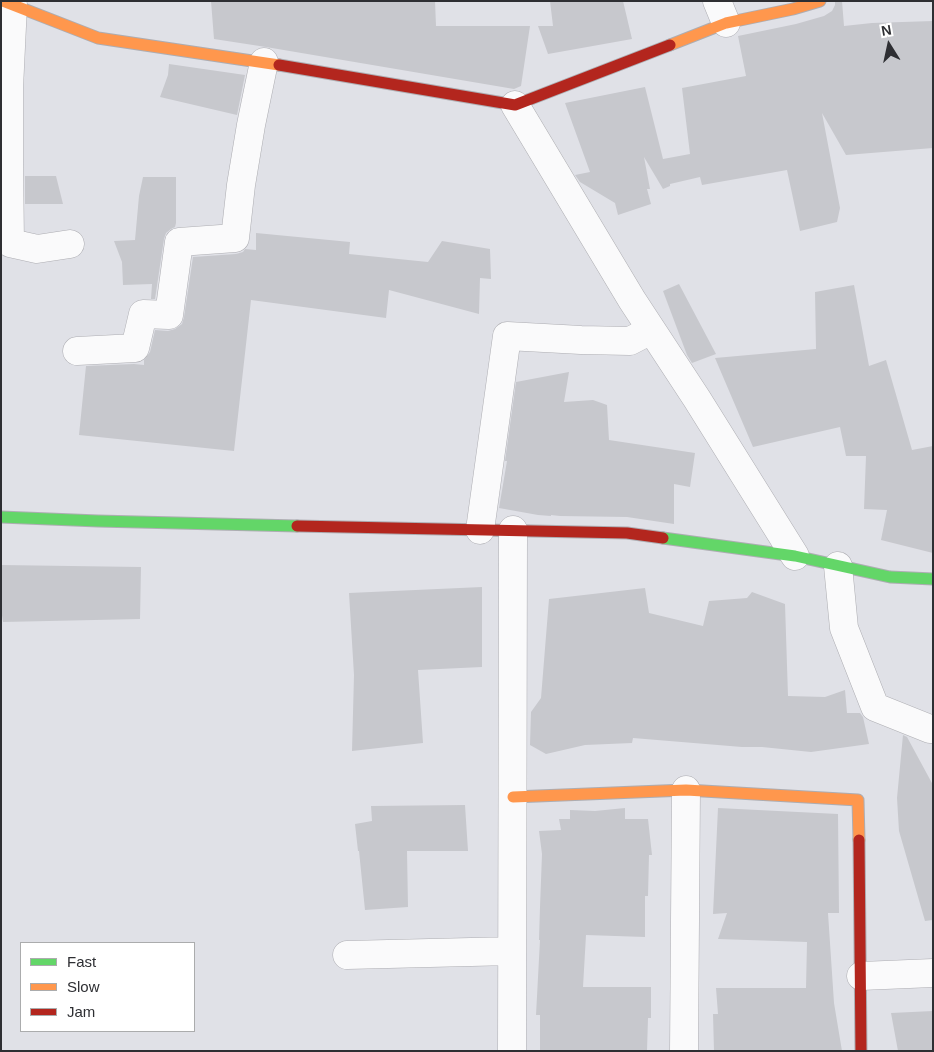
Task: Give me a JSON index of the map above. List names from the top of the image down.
{
  "legend": ["Fast", "Slow", "Jam"],
  "north": "top"
}
